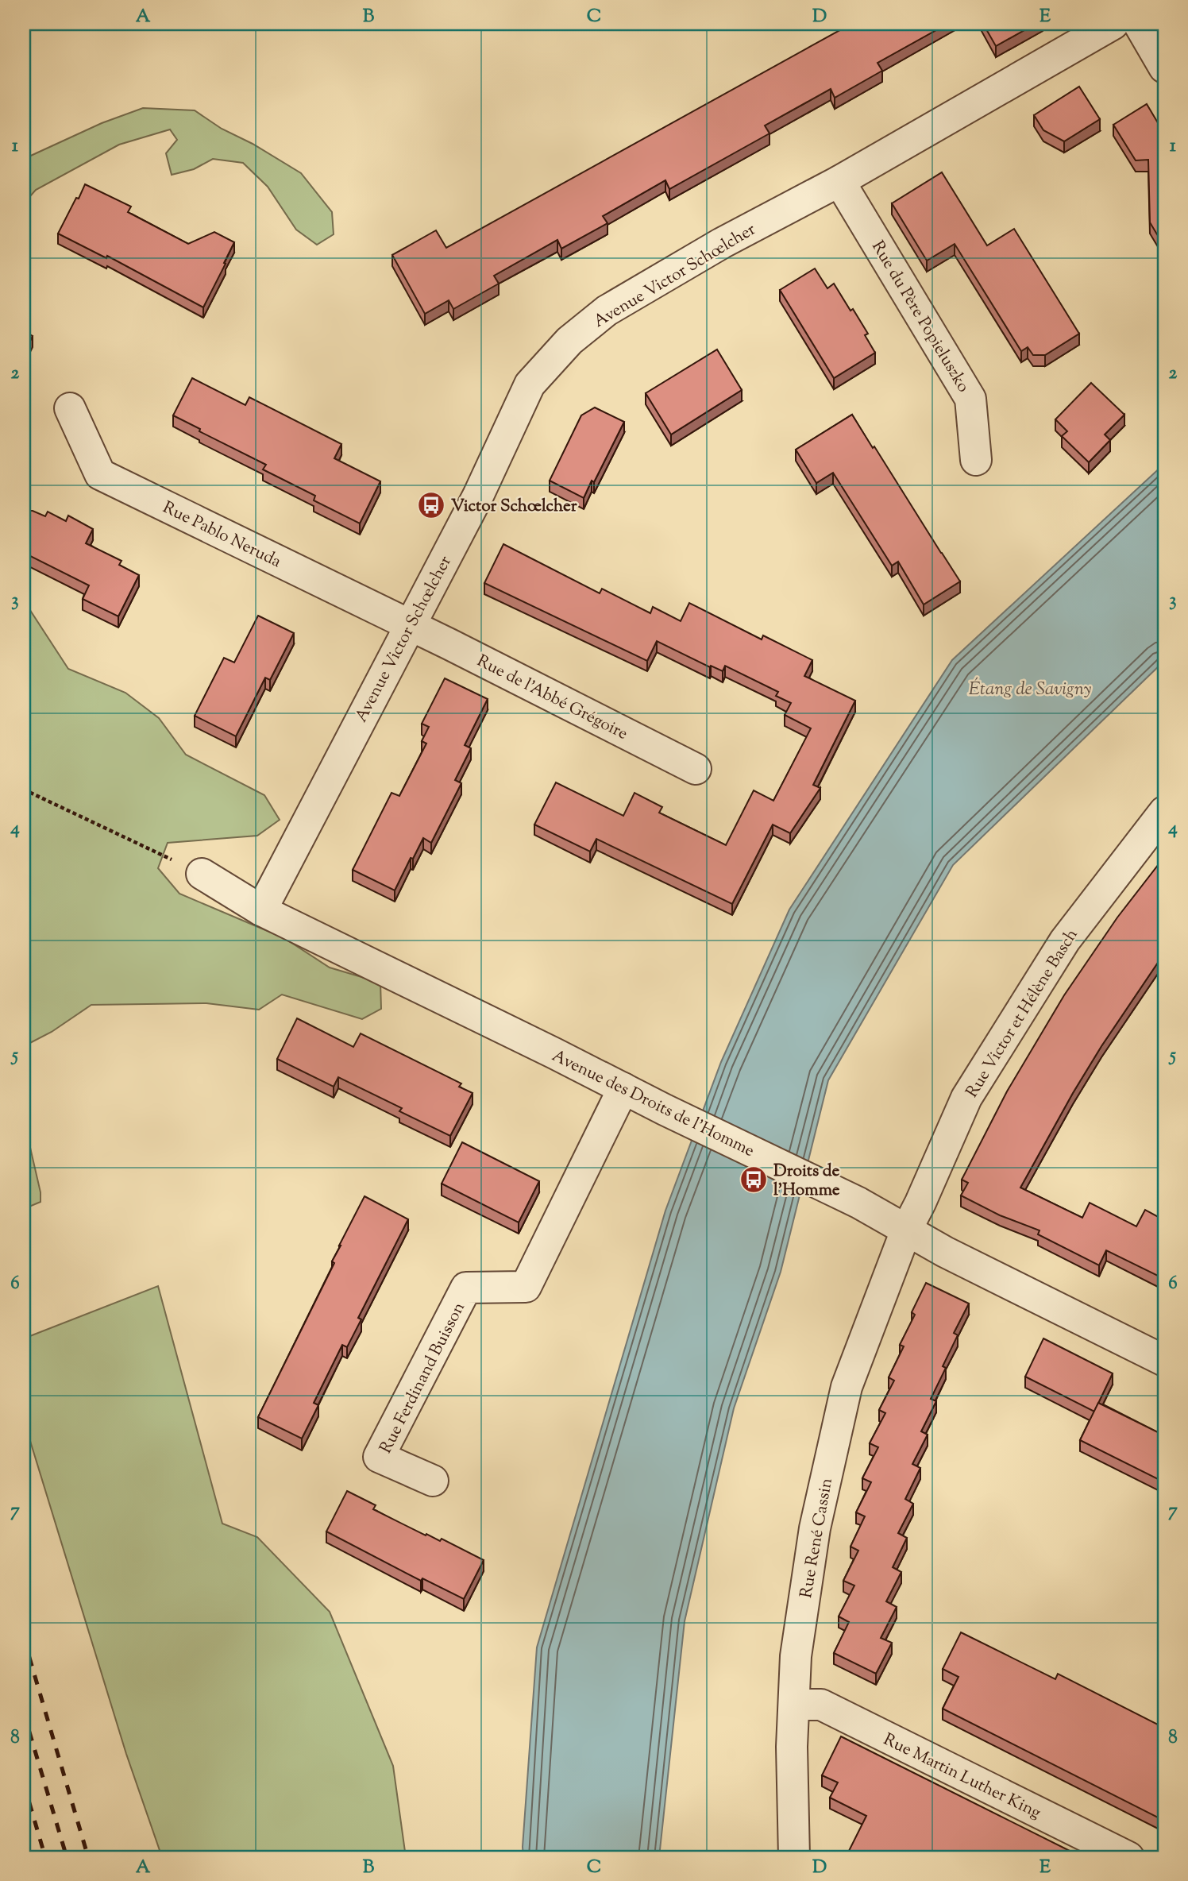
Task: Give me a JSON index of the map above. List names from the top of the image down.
{
  "streets": {
    "street": [
      "Avenue Victor Schœlcher",
      "Rue du Père Popieluszko",
      "Rue Pablo Neruda",
      "Rue de l'Abbé Grégoire",
      "Rue Victor et Hélène Basch",
      "Avenue des Droits de l'Homme",
      "Rue Ferdinand Buisson",
      "Rue René Cassin",
      "Rue Martin Luther King"
    ]
  },
  "crossings": [
    ["Avenue Victor Schœlcher", "Rue du Père Popieluszko"],
    ["Avenue Victor Schœlcher", "Rue Pablo Neruda"],
    ["Avenue Victor Schœlcher", "Rue de l'Abbé Grégoire"],
    ["Avenue Victor Schœlcher", "Avenue des Droits de l'Homme"],
    ["Rue Pablo Neruda", "Rue de l'Abbé Grégoire"],
    ["Rue Victor et Hélène Basch", "Avenue des Droits de l'Homme"],
    ["Rue Victor et Hélène Basch", "Rue René Cassin"],
    ["Avenue des Droits de l'Homme", "Rue Ferdinand Buisson"],
    ["Avenue des Droits de l'Homme", "Rue René Cassin"],
    ["Rue René Cassin", "Rue Martin Luther King"]
  ],
  "water": ["Étang de Savigny"],
  "places": {
    "bus stop": ["Victor Schœlcher", "Droits de l'Homme"]
  },
  "grid": {
    "columns": [
      "A",
      "B",
      "C",
      "D",
      "E"
    ],
    "rows": [
      "1",
      "2",
      "3",
      "4",
      "5",
      "6",
      "7",
      "8"
    ]
  }
}
